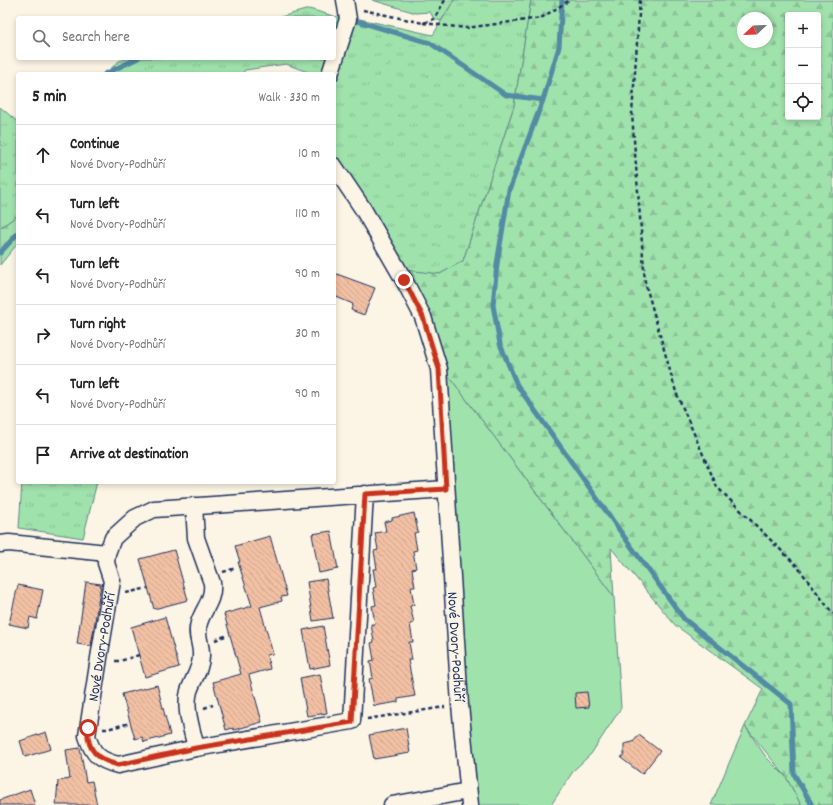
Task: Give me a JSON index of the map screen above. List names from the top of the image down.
{
  "streets": {
    "street": ["Nové Dvory-Podhůří"]
  },
  "north": "bottom left",
  "page": {
    "map_buttons": ["+", "−"],
    "search": "Search here",
    "heading": ["5 min", "Walk · 330 m"],
    "list": [
      ["Continue", "Nové Dvory-Podhůří", "10 m"],
      ["Turn left", "Nové Dvory-Podhůří", "110 m"],
      ["Turn left", "Nové Dvory-Podhůří", "90 m"],
      ["Turn right", "Nové Dvory-Podhůří", "30 m"],
      ["Turn left", "Nové Dvory-Podhůří", "90 m"],
      "Arrive at destination"
    ]
  }
}
